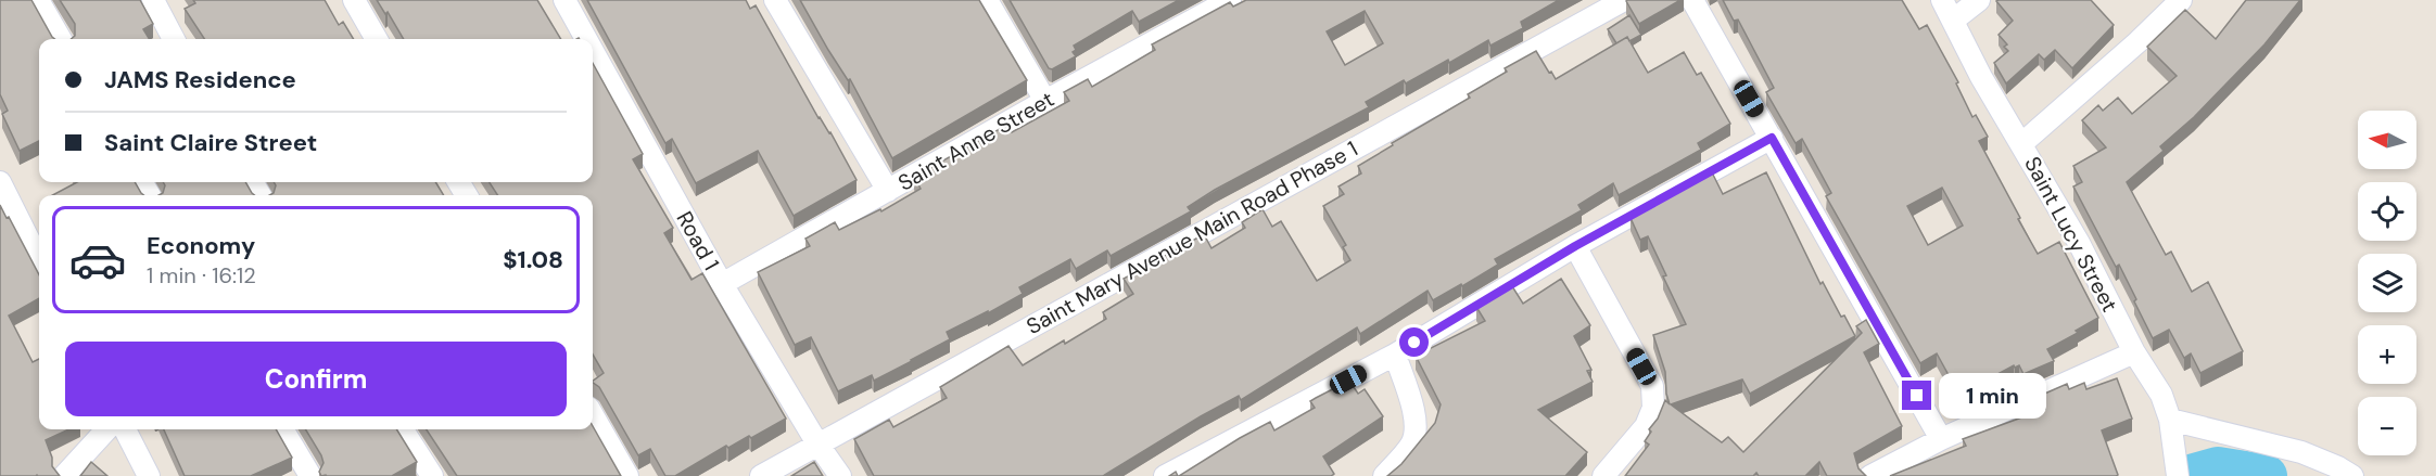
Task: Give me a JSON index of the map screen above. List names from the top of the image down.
{
  "streets": {
    "street": [
      "Saint Anne Street",
      "Saint Lucy Street",
      "Saint Mary Avenue Main Road Phase 1",
      "Road 1"
    ]
  },
  "crossings": [
    ["Saint Anne Street", "Road 1"],
    ["Saint Mary Avenue Main Road Phase 1", "Road 1"]
  ],
  "north": "left",
  "page": {
    "banner": ["JAMS Residence", "Saint Claire Street"],
    "map_buttons": ["+", "−"],
    "list": [
      {
        "name": "Economy",
        "note": "1 min · 16:12",
        "value": "$1.08"
      }
    ],
    "buttons": "Confirm",
    "bubble": "1 min"
  }
}
